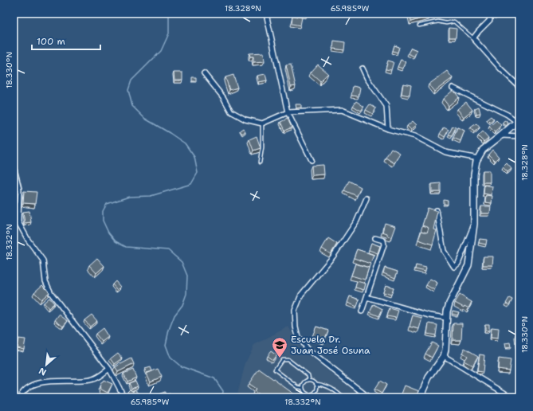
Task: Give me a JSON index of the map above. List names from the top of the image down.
{
  "places": {
    "school or university": ["Escuela Dr. Juan José Osuna"]
  },
  "scale_bar": "100 m",
  "north": "bottom left",
  "coordinates": [
    "18.328°N",
    "65.985°W",
    "18.330°N",
    "18.332°N"
  ]
}
